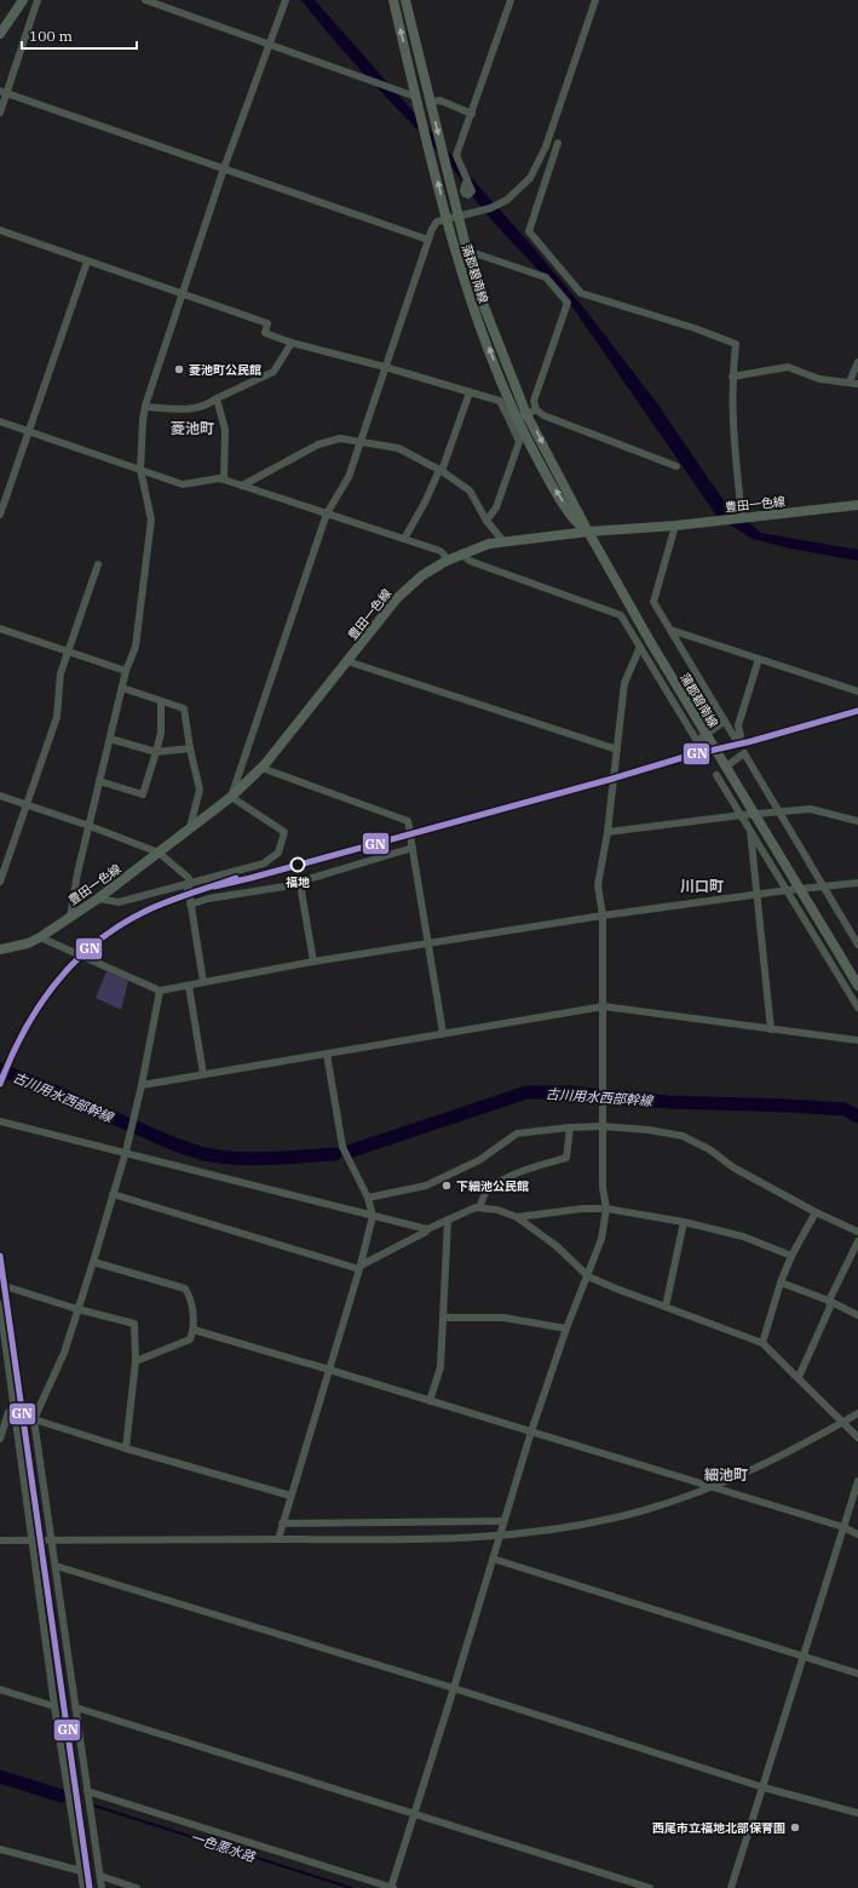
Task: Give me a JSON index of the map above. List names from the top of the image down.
{
  "streets": {
    "main road": ["蒲郡碧南線", "豊田一色線"]
  },
  "crossings": [
    ["蒲郡碧南線", "豊田一色線"]
  ],
  "districts": ["菱池町", "川口町", "細池町"],
  "water": ["古川用水西部幹線", "一色悪水路"],
  "places": [
    "菱池町公民館",
    "福地",
    "下細池公民館",
    "西尾市立福地北部保育園"
  ],
  "lines": ["transit line GN"],
  "scale_bar": "100 m"
}
